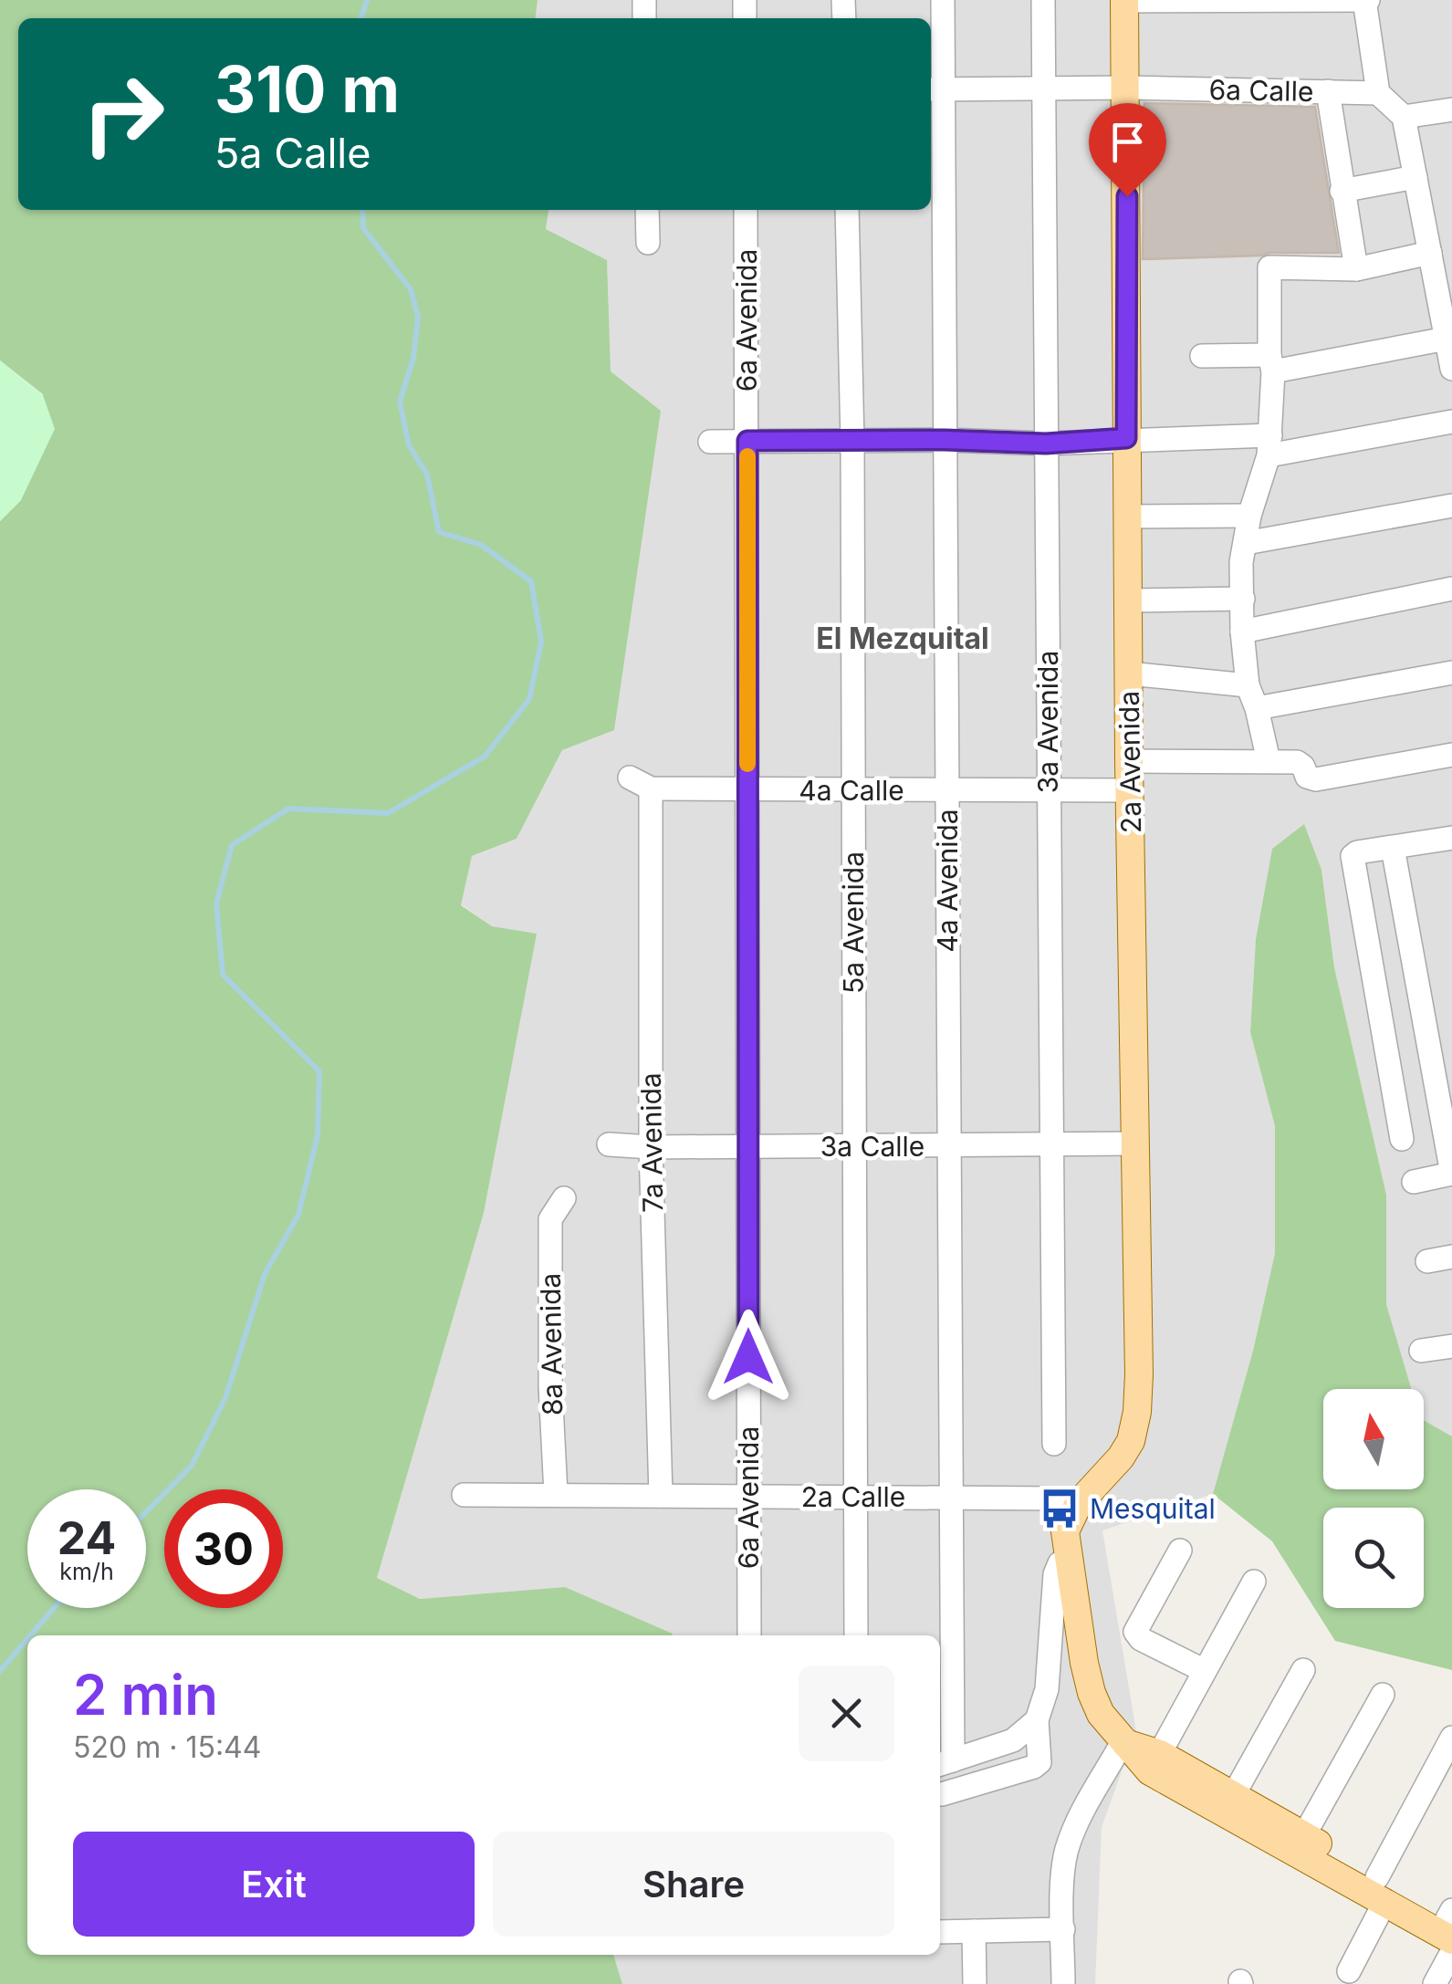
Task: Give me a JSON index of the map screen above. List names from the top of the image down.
{
  "streets": {
    "main road": ["2a Avenida"],
    "street": [
      "6a Calle",
      "6a Avenida",
      "3a Avenida",
      "4a Calle",
      "4a Avenida",
      "5a Avenida",
      "7a Avenida",
      "3a Calle",
      "8a Avenida",
      "2a Calle"
    ]
  },
  "crossings": [
    ["6a Calle", "3a Avenida"],
    ["6a Calle", "2a Avenida"],
    ["6a Calle", "4a Avenida"],
    ["6a Avenida", "4a Calle"],
    ["6a Avenida", "3a Calle"],
    ["6a Avenida", "2a Calle"],
    ["3a Avenida", "4a Calle"],
    ["3a Avenida", "3a Calle"],
    ["2a Avenida", "4a Calle"],
    ["2a Avenida", "3a Calle"],
    ["2a Avenida", "2a Calle"],
    ["4a Calle", "4a Avenida"],
    ["4a Calle", "5a Avenida"],
    ["4a Calle", "7a Avenida"],
    ["4a Avenida", "3a Calle"],
    ["4a Avenida", "2a Calle"],
    ["5a Avenida", "3a Calle"],
    ["5a Avenida", "2a Calle"],
    ["7a Avenida", "3a Calle"],
    ["7a Avenida", "2a Calle"],
    ["8a Avenida", "2a Calle"]
  ],
  "districts": ["El Mezquital"],
  "places": {
    "bus stop": ["Mesquital"]
  },
  "north": "top",
  "page": {
    "turn": ["310 m", "5a Calle"],
    "speed": "24 km/h",
    "limit": "30",
    "heading": ["2 min", "520 m · 15:44"],
    "buttons": ["Exit", "Share"]
  }
}
